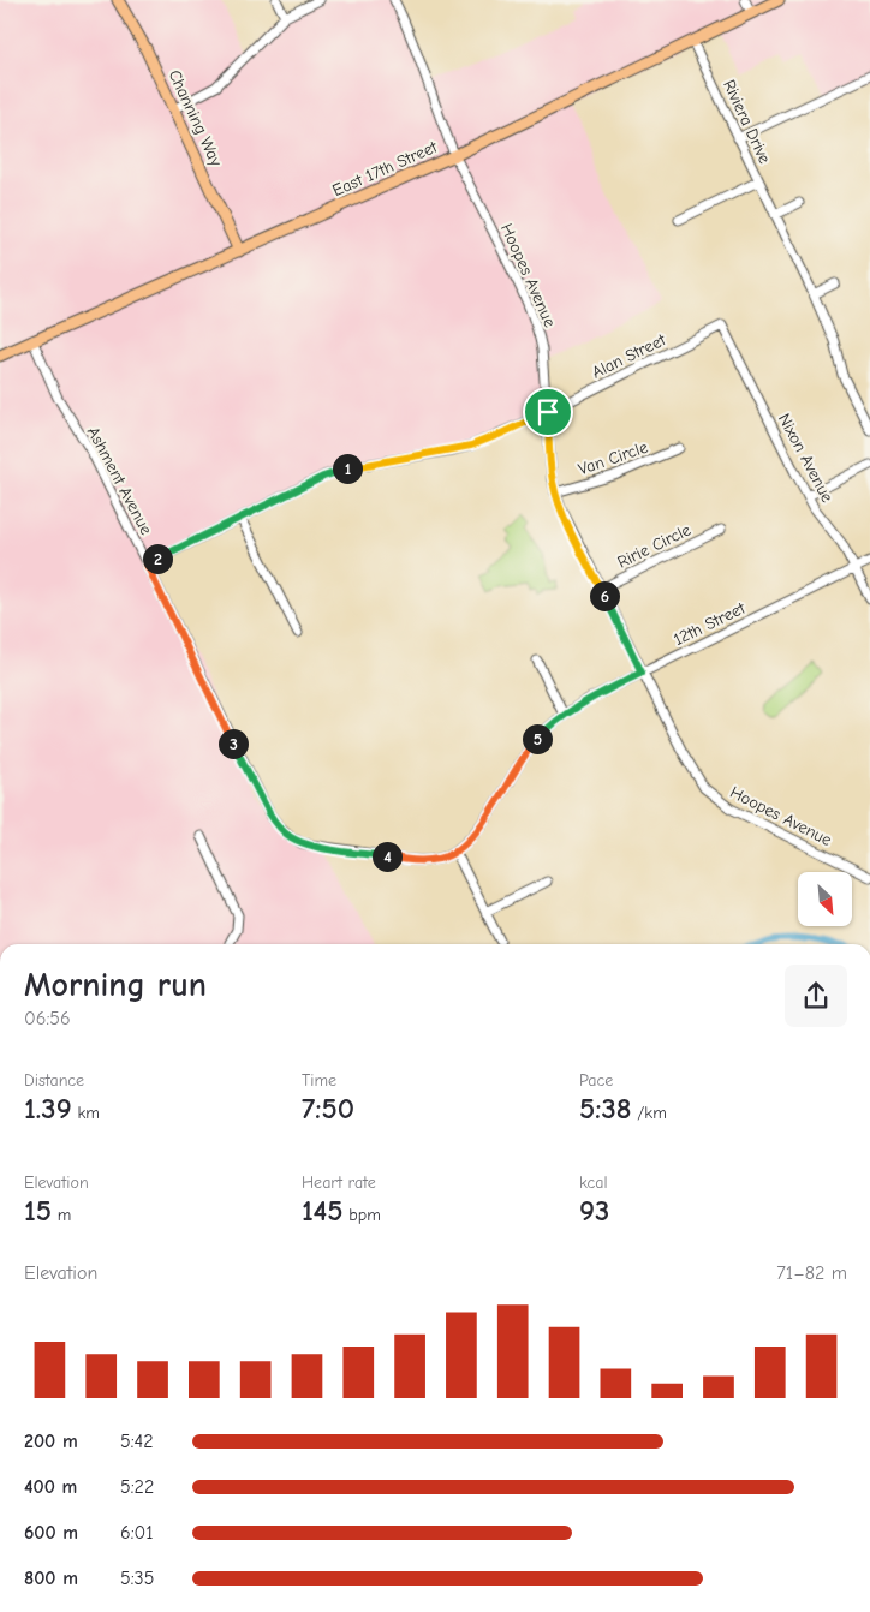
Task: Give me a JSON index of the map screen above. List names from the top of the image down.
{
  "streets": {
    "main road": ["Channing Way", "East 17th Street"],
    "street": [
      "Riviera Drive",
      "Hoopes Avenue",
      "Alan Street",
      "Van Circle",
      "Nixon Avenue",
      "Ashment Avenue",
      "Ririe Circle",
      "12th Street"
    ]
  },
  "crossings": [
    ["Channing Way", "East 17th Street"],
    ["Riviera Drive", "East 17th Street"],
    ["East 17th Street", "Hoopes Avenue"],
    ["East 17th Street", "Ashment Avenue"],
    ["Hoopes Avenue", "Alan Street"],
    ["Hoopes Avenue", "Van Circle"],
    ["Hoopes Avenue", "Ririe Circle"],
    ["Hoopes Avenue", "12th Street"],
    ["Alan Street", "Nixon Avenue"],
    ["Alan Street", "Ashment Avenue"],
    ["Nixon Avenue", "12th Street"]
  ],
  "north": "bottom right",
  "page": {
    "pins": [
      "1",
      "2",
      "6",
      "5",
      "3",
      "4"
    ],
    "heading": ["Morning run", "06:56"],
    "stats": [
      ["Distance", "1.39 km"],
      ["Time", "7:50"],
      ["Pace", "5:38 /km"],
      ["Elevation", "15 m"],
      ["Heart rate", "145 bpm"],
      ["kcal", "93"]
    ],
    "chart": ["Elevation", "71–82 m"],
    "list": [
      {
        "name": "200 m",
        "note": "5:42"
      },
      {
        "name": "400 m",
        "note": "5:22"
      },
      {
        "name": "600 m",
        "note": "6:01"
      },
      {
        "name": "800 m",
        "note": "5:35"
      }
    ]
  }
}
